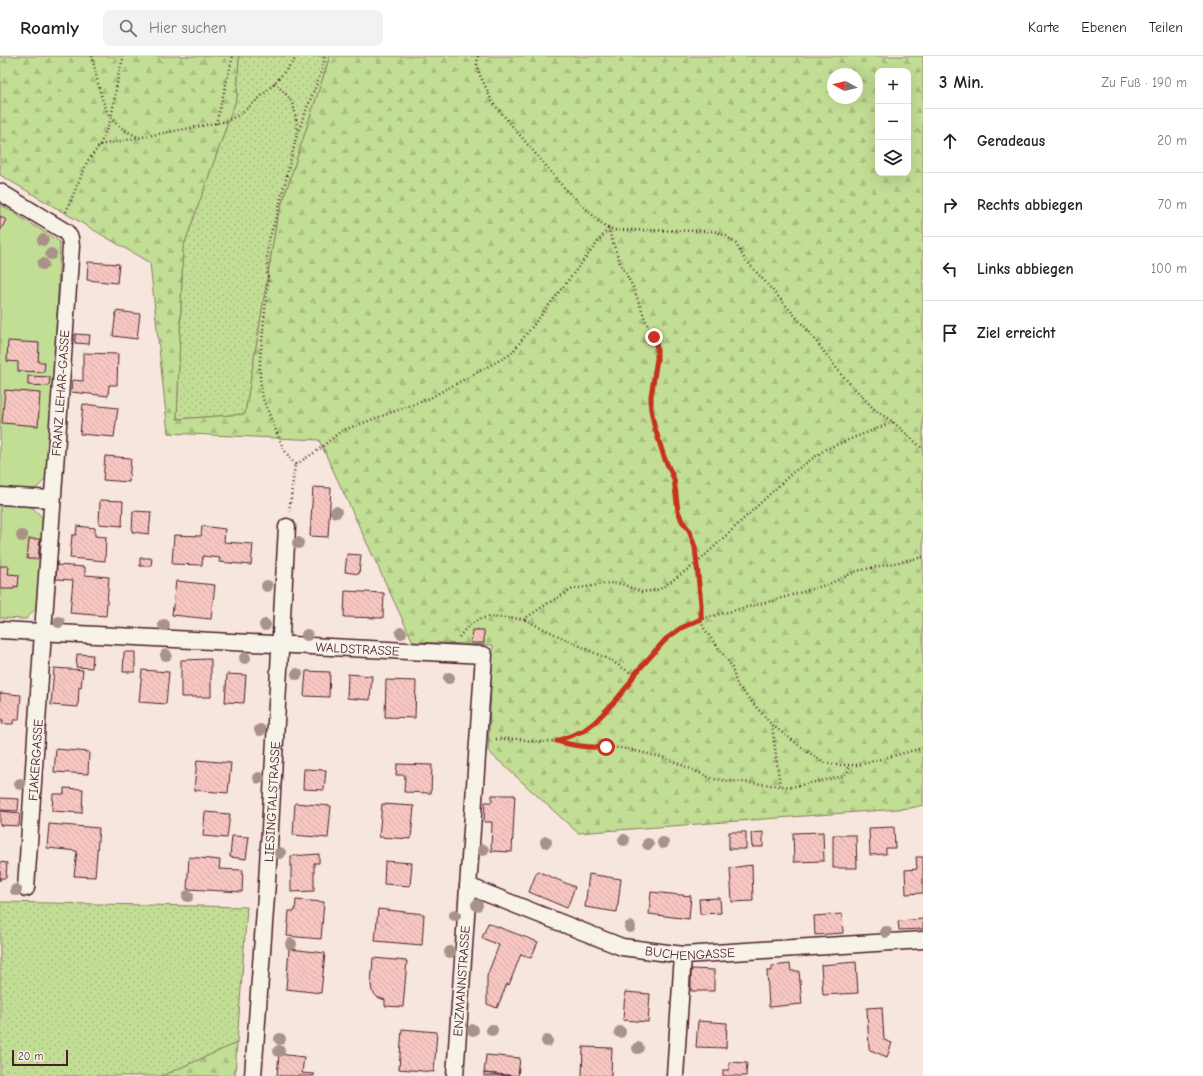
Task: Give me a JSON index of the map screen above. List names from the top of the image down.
{
  "streets": {
    "street": [
      "FRANZ LEHAR-GASSE",
      "WALDSTRASSE",
      "FIAKERGASSE",
      "LIESINGTALSTRASSE",
      "BUCHENGASSE",
      "ENZMANNSTRASSE"
    ]
  },
  "crossings": [
    ["FRANZ LEHAR-GASSE", "WALDSTRASSE"],
    ["FRANZ LEHAR-GASSE", "FIAKERGASSE"],
    ["WALDSTRASSE", "FIAKERGASSE"],
    ["WALDSTRASSE", "LIESINGTALSTRASSE"],
    ["WALDSTRASSE", "BUCHENGASSE"],
    ["WALDSTRASSE", "ENZMANNSTRASSE"],
    ["BUCHENGASSE", "ENZMANNSTRASSE"]
  ],
  "scale_bar": "20 m",
  "north": "left",
  "page": {
    "header": "Roamly",
    "search": "Hier suchen",
    "nav": ["Karte", "Ebenen", "Teilen"],
    "heading": ["3 Min.", "Zu Fuß · 190 m"],
    "map_buttons": ["+", "−"],
    "list": [
      ["Geradeaus", "20 m"],
      ["Rechts abbiegen", "70 m"],
      ["Links abbiegen", "100 m"],
      "Ziel erreicht"
    ],
    "scale": "20 m"
  }
}
